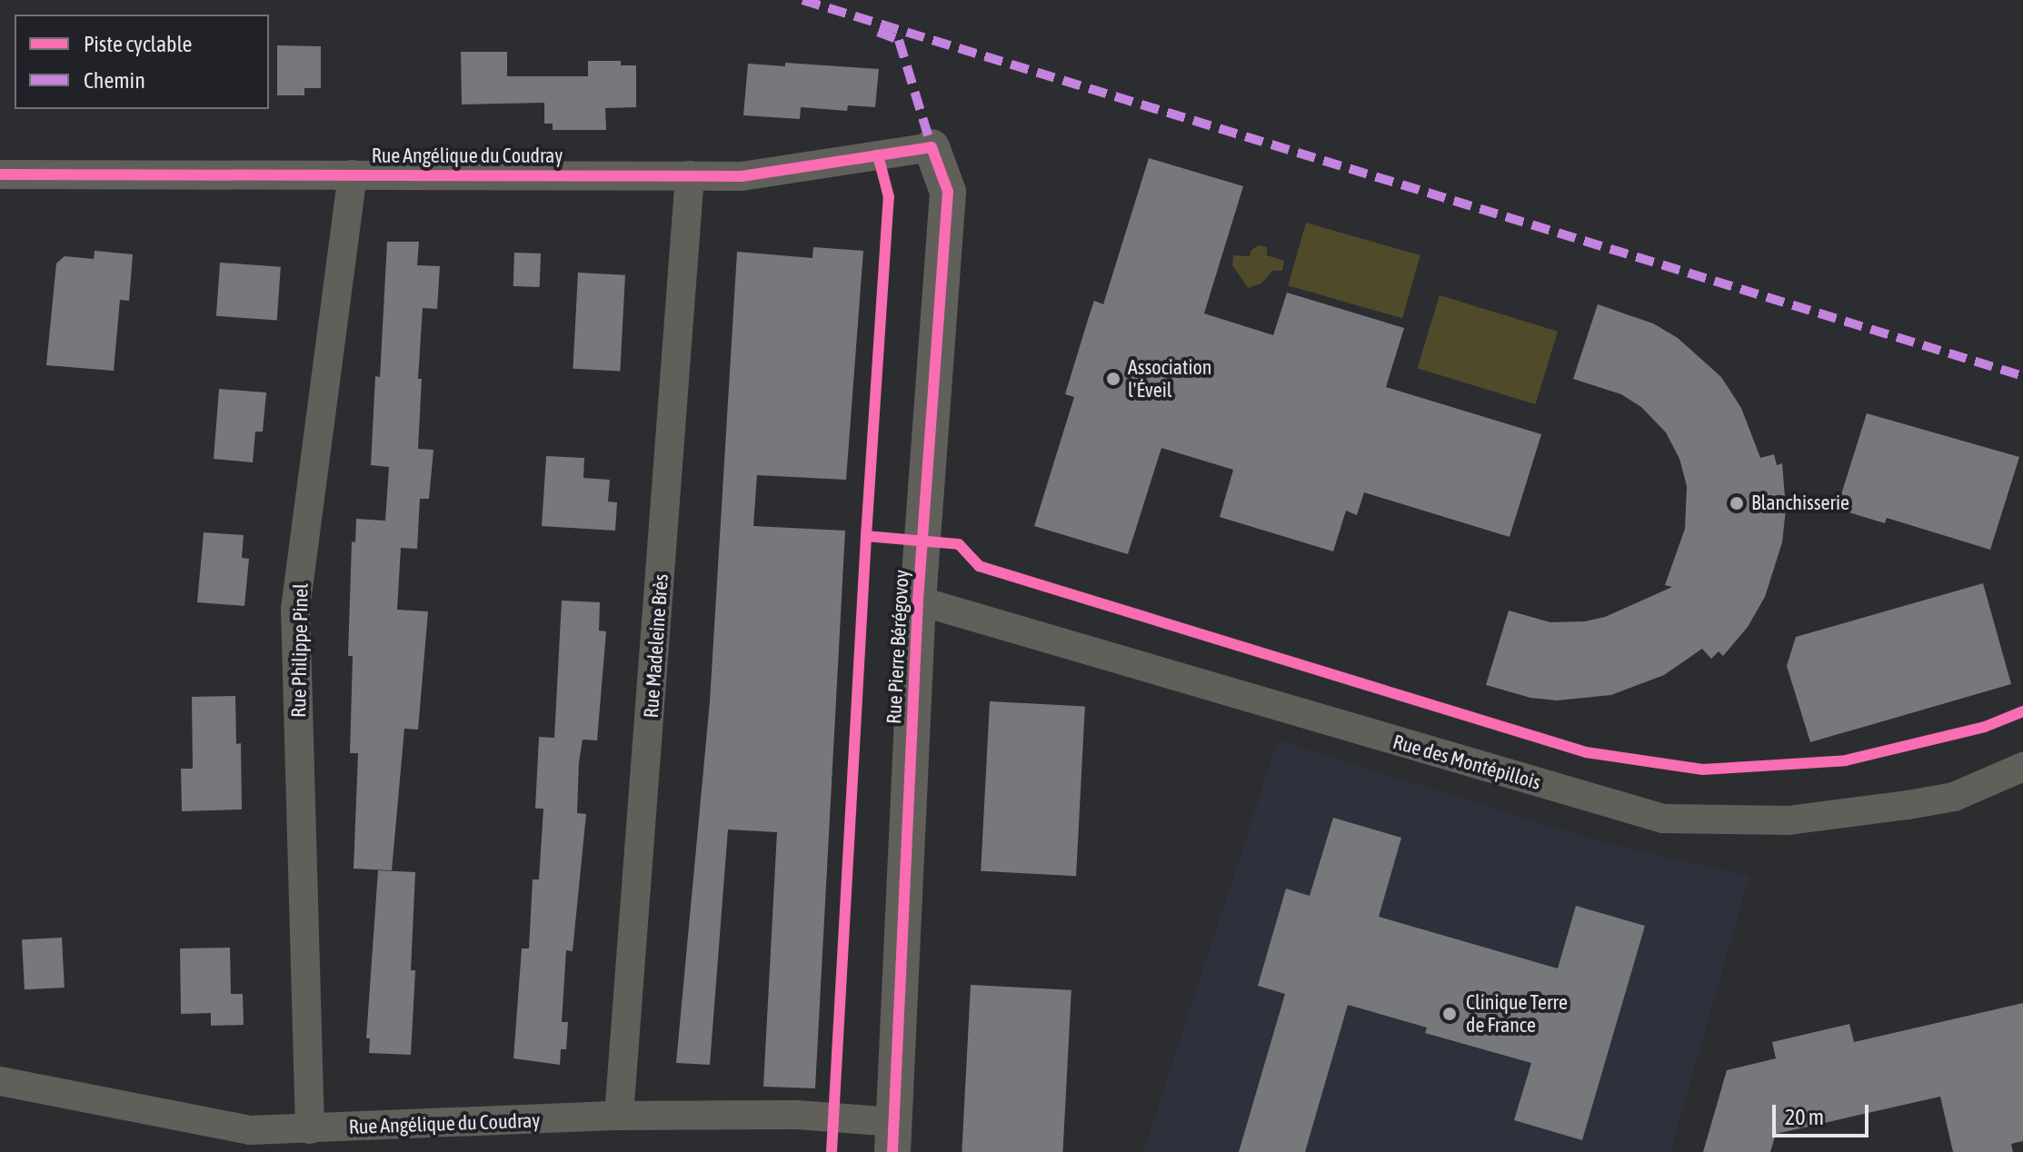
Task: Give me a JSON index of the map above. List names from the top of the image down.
{
  "streets": {
    "street": [
      "Rue Angélique du Coudray",
      "Rue Madeleine Brès",
      "Rue Pierre Bérégovoy",
      "Rue Philippe Pinel",
      "Rue des Montépillois"
    ]
  },
  "crossings": [
    ["Rue Angélique du Coudray", "Rue Madeleine Brès"],
    ["Rue Angélique du Coudray", "Rue Pierre Bérégovoy"],
    ["Rue Angélique du Coudray", "Rue Philippe Pinel"],
    ["Rue Pierre Bérégovoy", "Rue des Montépillois"]
  ],
  "places": ["Association l'Éveil", "Blanchisserie", "Clinique Terre de France"],
  "legend": ["Piste cyclable", "Chemin"],
  "scale_bar": "20 m"
}
